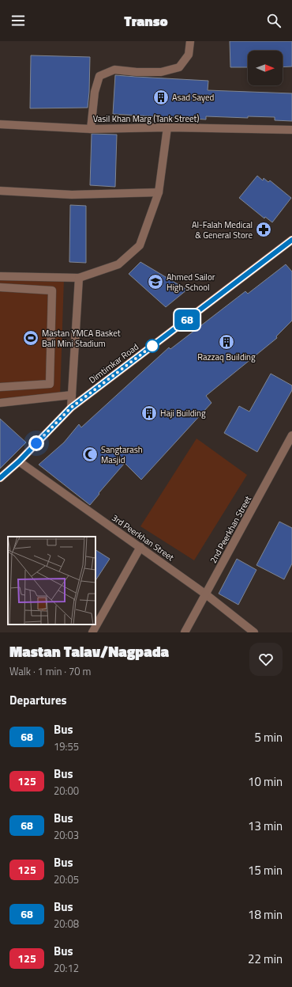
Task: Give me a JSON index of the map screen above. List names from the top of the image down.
{
  "streets": {
    "main road": ["Dimtimkar Road"],
    "street": ["Vasil Khan Marg (Tank Street)", "2nd Peerkhan Street", "3rd Peerkhan Street"]
  },
  "crossings": [
    ["Dimtimkar Road", "3rd Peerkhan Street"],
    ["2nd Peerkhan Street", "3rd Peerkhan Street"]
  ],
  "places": {
    "building": ["Asad Sayed", "Razzaq Building", "Haji Building"],
    "pharmacy": ["Al-Falah Medical & General Store"],
    "school or university": ["Ahmed Sailor High School"],
    "sports": ["Mastan YMCA Basket Ball Mini Stadium"],
    "mosque": ["Sangtarash Masjid"]
  },
  "lines": ["bus line 68"],
  "north": "right",
  "page": {
    "header": "Transo",
    "on_map": "68",
    "heading": [
      ["Mastan Talav/Nagpada", "Walk · 1 min · 70 m"],
      "Departures"
    ],
    "list": [
      {
        "mark": "68",
        "name": "Bus",
        "note": "19:55",
        "value": "5 min"
      },
      {
        "mark": "125",
        "name": "Bus",
        "note": "20:00",
        "value": "10 min"
      },
      {
        "mark": "68",
        "name": "Bus",
        "note": "20:03",
        "value": "13 min"
      },
      {
        "mark": "125",
        "name": "Bus",
        "note": "20:05",
        "value": "15 min"
      },
      {
        "mark": "68",
        "name": "Bus",
        "note": "20:08",
        "value": "18 min"
      },
      {
        "mark": "125",
        "name": "Bus",
        "note": "20:12",
        "value": "22 min"
      }
    ]
  }
}
